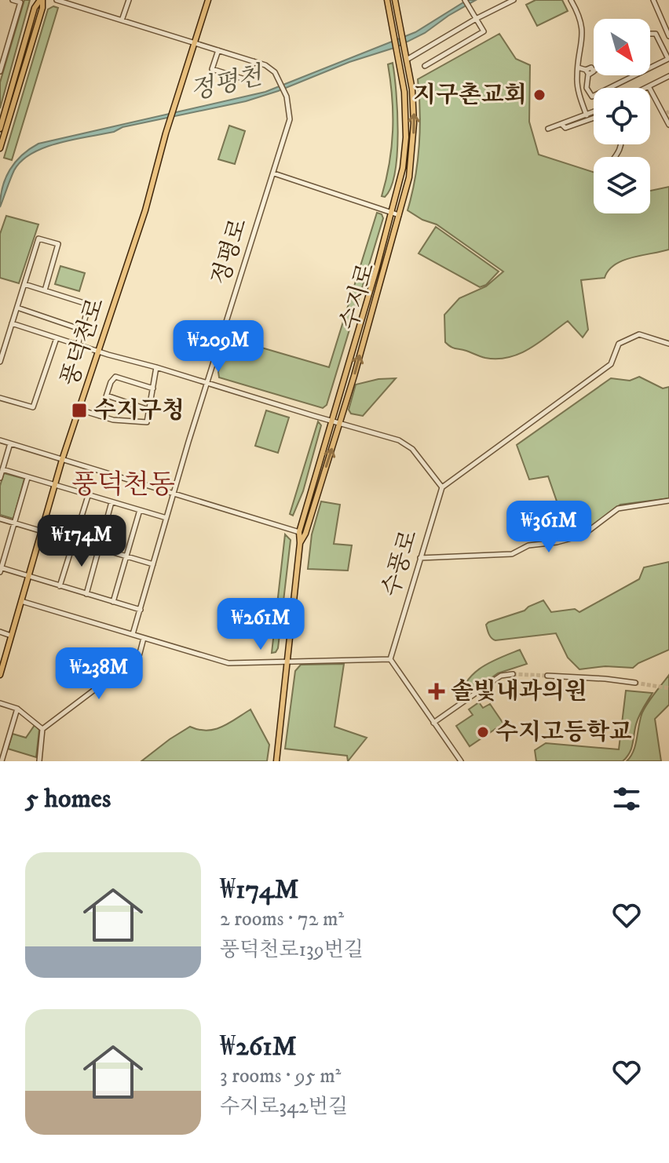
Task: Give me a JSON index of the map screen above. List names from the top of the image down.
{
  "streets": {
    "main road": ["수지로", "풍덕천로"],
    "street": ["정평로", "수풍로"]
  },
  "districts": ["풍덕천동"],
  "water": ["정평천"],
  "places": {
    "other": ["지구촌교회", "수지고등학교"],
    "transit": ["수지구청"],
    "health": ["솔빛내과의원"]
  },
  "north": "bottom right",
  "page": {
    "price": [
      "₩209M",
      "₩361M",
      "₩174M",
      "₩261M",
      "₩238M"
    ],
    "heading": "5 homes",
    "list": [
      {
        "name": "₩174M",
        "note": "2 rooms · 72 m² · 풍덕천로139번길"
      },
      {
        "name": "₩261M",
        "note": "3 rooms · 95 m² · 수지로342번길"
      }
    ]
  }
}
